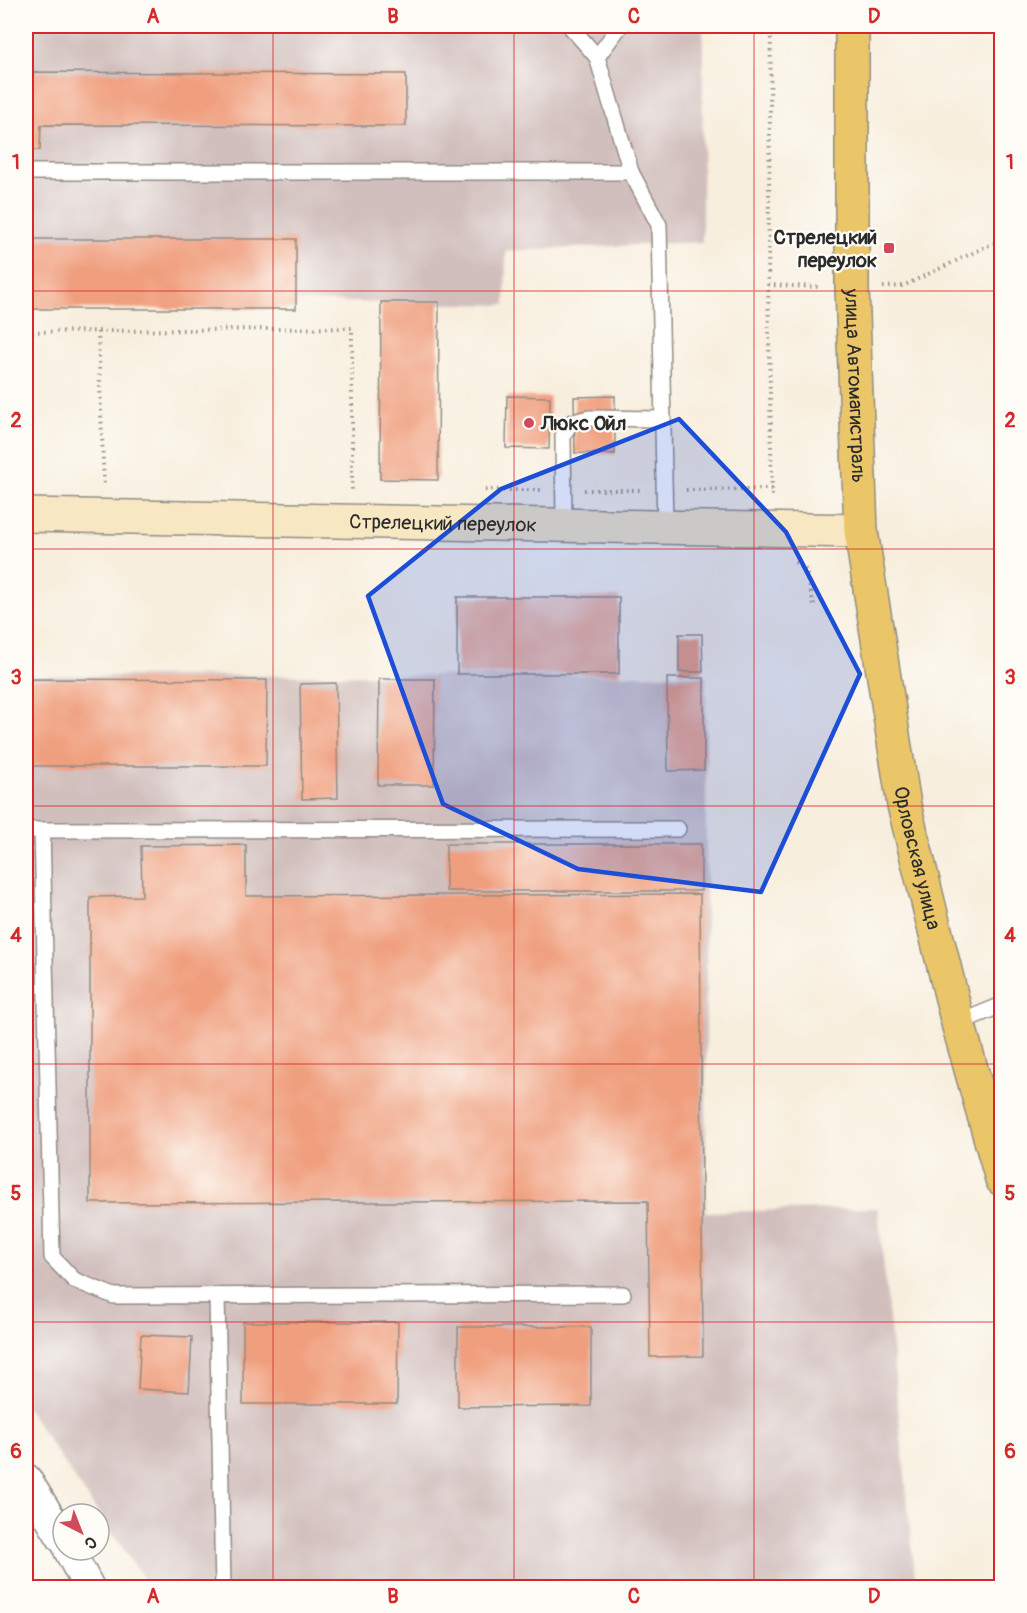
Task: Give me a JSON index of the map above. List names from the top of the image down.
{
  "streets": {
    "main road": ["улица Автомагистраль", "Стрелецкий переулок", "Орловская улица"]
  },
  "crossings": [
    ["улица Автомагистраль", "Стрелецкий переулок"],
    ["улица Автомагистраль", "Орловская улица"],
    ["Стрелецкий переулок", "Орловская улица"]
  ],
  "places": {
    "transit": ["Стрелецкий переулок"],
    "other": ["Люкс Ойл"]
  },
  "north": "bottom right",
  "grid": {
    "columns": [
      "A",
      "B",
      "C",
      "D"
    ],
    "rows": [
      "1",
      "2",
      "3",
      "4",
      "5",
      "6"
    ]
  }
}
